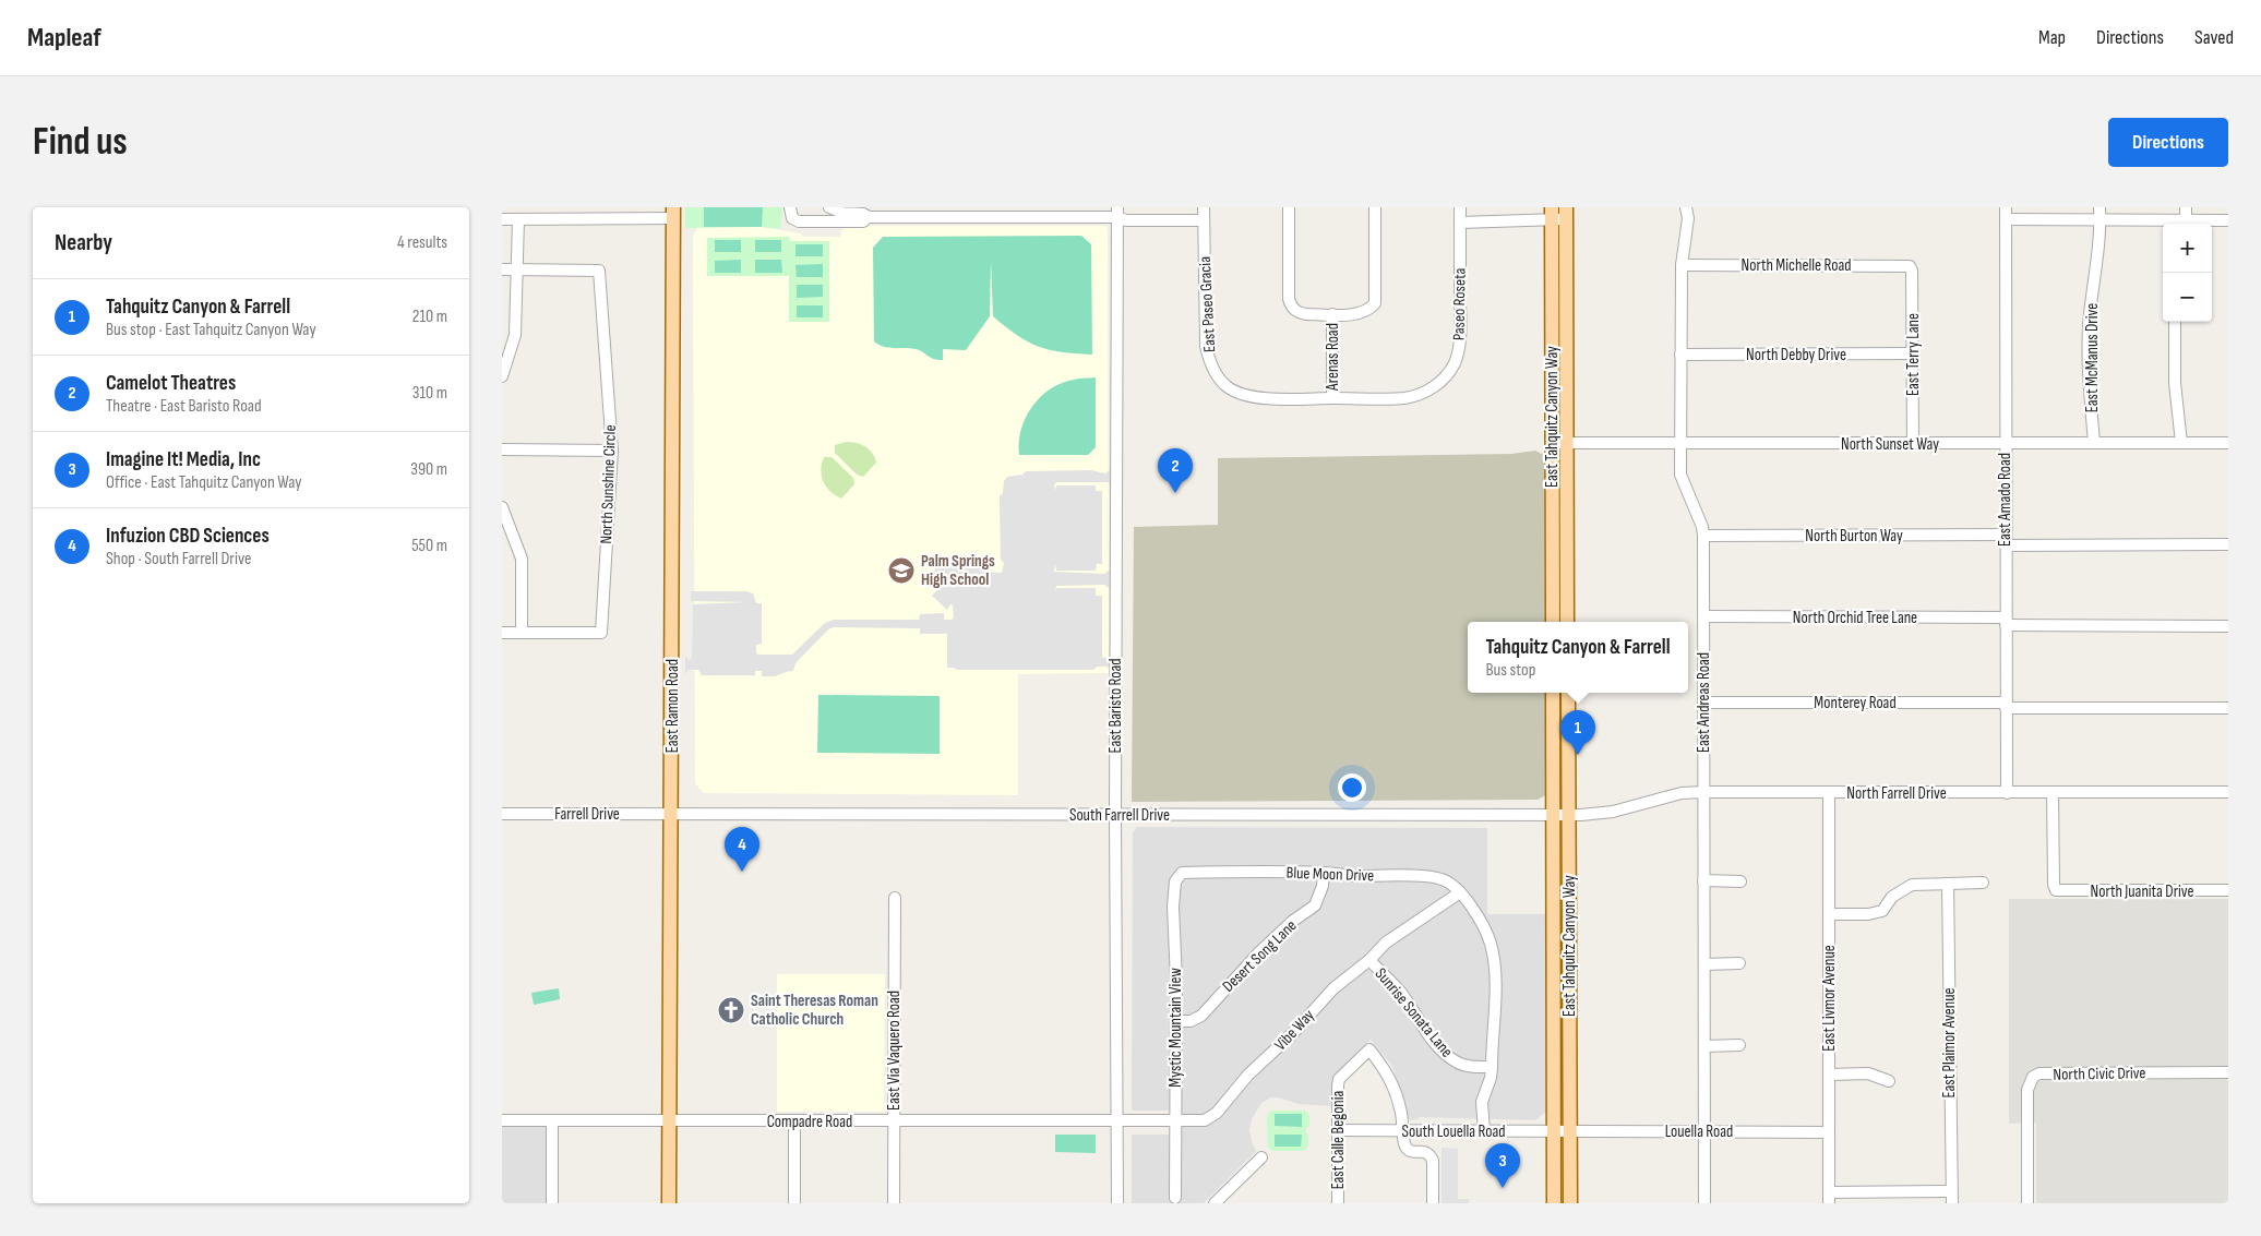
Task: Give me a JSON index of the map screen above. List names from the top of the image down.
{
  "streets": {
    "main road": ["East Tahquitz Canyon Way", "East Ramon Road"],
    "street": [
      "North Michelle Road",
      "East Paseo Gracia",
      "Paseo Roseta",
      "North Debby Drive",
      "East Terry Lane",
      "Arenas Road",
      "East McManus Drive",
      "North Sunset Way",
      "North Sunshine Circle",
      "East Amado Road",
      "North Burton Way",
      "North Orchid Tree Lane",
      "East Andreas Road",
      "Monterey Road",
      "East Baristo Road",
      "North Farrell Drive",
      "Farrell Drive",
      "South Farrell Drive",
      "Blue Moon Drive",
      "North Juanita Drive",
      "Desert Song Lane",
      "East Livmor Avenue",
      "Sunrise Sonata Lane",
      "Mystic Mountain View",
      "Vibe Way",
      "East Plaimor Avenue",
      "East Via Vaquero Road",
      "North Civic Drive",
      "Compadre Road",
      "South Louella Road",
      "Louella Road",
      "East Calle Begonia"
    ]
  },
  "crossings": [
    ["North Michelle Road", "East Terry Lane"],
    ["North Michelle Road", "East Andreas Road"],
    ["East Paseo Gracia", "Paseo Roseta"],
    ["East Paseo Gracia", "Arenas Road"],
    ["Paseo Roseta", "Arenas Road"],
    ["North Debby Drive", "East Terry Lane"],
    ["North Debby Drive", "East Andreas Road"],
    ["East Terry Lane", "North Sunset Way"],
    ["East McManus Drive", "North Sunset Way"],
    ["East Tahquitz Canyon Way", "North Sunset Way"],
    ["East Tahquitz Canyon Way", "North Farrell Drive"],
    ["East Tahquitz Canyon Way", "South Farrell Drive"],
    ["East Tahquitz Canyon Way", "South Louella Road"],
    ["East Tahquitz Canyon Way", "Louella Road"],
    ["North Sunset Way", "East Amado Road"],
    ["North Sunset Way", "East Andreas Road"],
    ["East Amado Road", "North Burton Way"],
    ["East Amado Road", "North Orchid Tree Lane"],
    ["East Amado Road", "Monterey Road"],
    ["East Amado Road", "North Farrell Drive"],
    ["North Burton Way", "East Andreas Road"],
    ["North Orchid Tree Lane", "East Andreas Road"],
    ["East Andreas Road", "Monterey Road"],
    ["East Andreas Road", "North Farrell Drive"],
    ["East Andreas Road", "Louella Road"],
    ["East Ramon Road", "Farrell Drive"],
    ["East Ramon Road", "South Farrell Drive"],
    ["East Ramon Road", "Compadre Road"],
    ["East Baristo Road", "South Farrell Drive"],
    ["East Baristo Road", "Vibe Way"],
    ["East Baristo Road", "Compadre Road"],
    ["North Farrell Drive", "South Farrell Drive"],
    ["North Farrell Drive", "North Juanita Drive"],
    ["North Farrell Drive", "East Livmor Avenue"],
    ["Farrell Drive", "South Farrell Drive"],
    ["Blue Moon Drive", "Desert Song Lane"],
    ["Blue Moon Drive", "Mystic Mountain View"],
    ["Blue Moon Drive", "Vibe Way"],
    ["Desert Song Lane", "Mystic Mountain View"],
    ["East Livmor Avenue", "Louella Road"],
    ["Sunrise Sonata Lane", "Vibe Way"],
    ["Mystic Mountain View", "Vibe Way"],
    ["Vibe Way", "Compadre Road"],
    ["East Via Vaquero Road", "Compadre Road"],
    ["South Louella Road", "Louella Road"],
    ["South Louella Road", "East Calle Begonia"]
  ],
  "places": {
    "school or university": ["Palm Springs High School"],
    "church": ["Saint Theresas Roman Catholic Church"]
  },
  "page": {
    "header": "Mapleaf",
    "nav": ["Map", "Directions", "Saved"],
    "buttons": "Directions",
    "title": "Find us",
    "heading": ["Nearby", "4 results"],
    "map_buttons": ["+", "−"],
    "list": [
      {
        "mark": "1",
        "name": "Tahquitz Canyon & Farrell",
        "note": "Bus stop · East Tahquitz Canyon Way",
        "value": "210 m"
      },
      {
        "mark": "2",
        "name": "Camelot Theatres",
        "note": "Theatre · East Baristo Road",
        "value": "310 m"
      },
      {
        "mark": "3",
        "name": "Imagine It! Media, Inc",
        "note": "Office · East Tahquitz Canyon Way",
        "value": "390 m"
      },
      {
        "mark": "4",
        "name": "Infuzion CBD Sciences",
        "note": "Shop · South Farrell Drive",
        "value": "550 m"
      }
    ],
    "pins": [
      "2",
      "1",
      "4",
      "3"
    ],
    "popup": ["Tahquitz Canyon & Farrell", "Bus stop"]
  }
}
